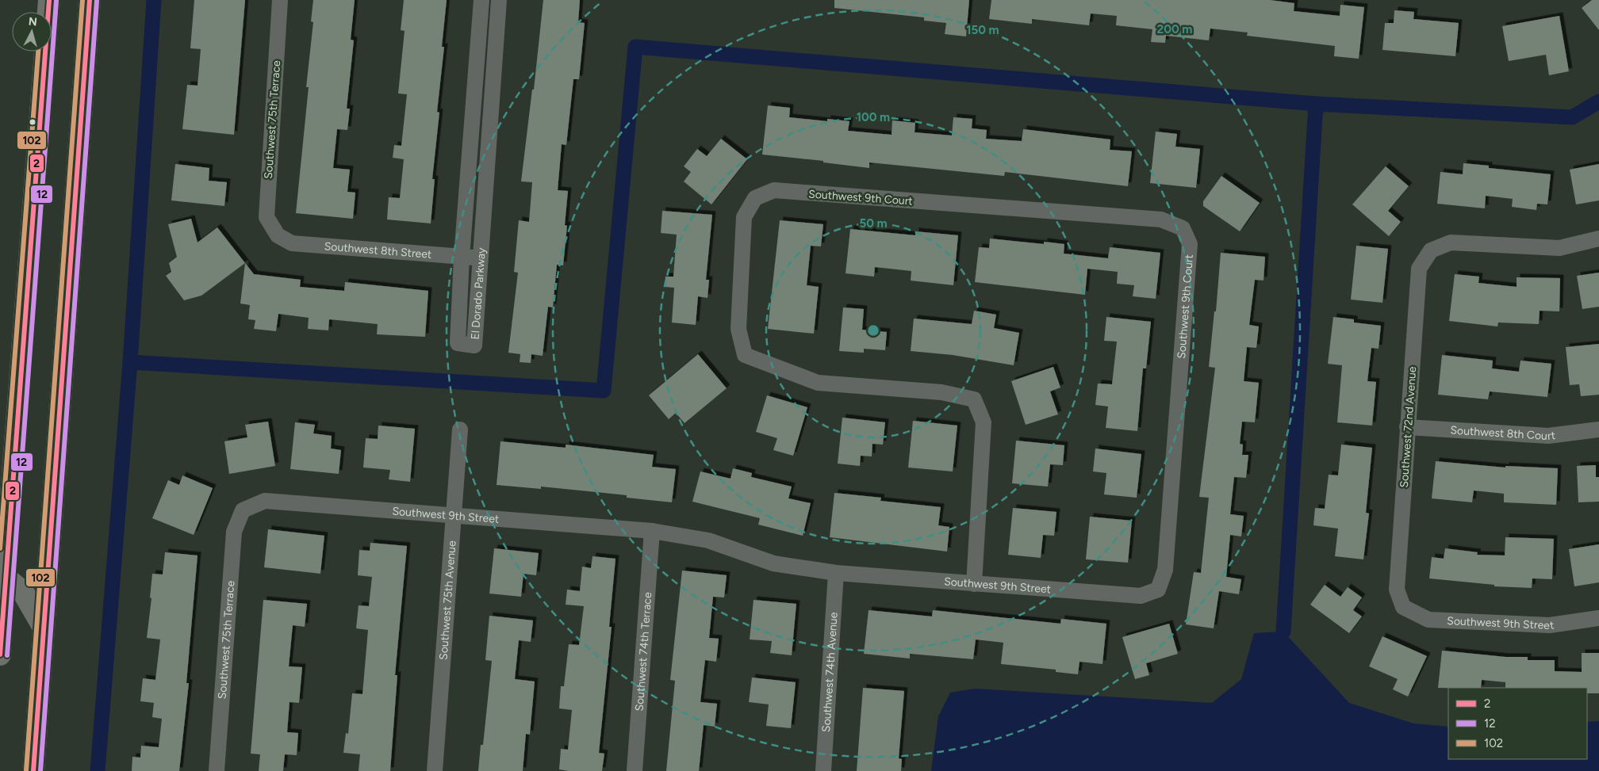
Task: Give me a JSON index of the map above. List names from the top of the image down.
{
  "streets": {
    "street": [
      "Southwest 75th Terrace",
      "Southwest 9th Court",
      "Southwest 8th Street",
      "El Dorado Parkway",
      "Southwest 72nd Avenue",
      "Southwest 8th Court",
      "Southwest 9th Street",
      "Southwest 75th Avenue",
      "Southwest 74th Terrace",
      "Southwest 74th Avenue"
    ]
  },
  "crossings": [
    ["Southwest 75th Terrace", "Southwest 8th Street"],
    ["Southwest 75th Terrace", "Southwest 9th Street"],
    ["Southwest 9th Court", "Southwest 9th Street"],
    ["Southwest 8th Street", "El Dorado Parkway"],
    ["Southwest 72nd Avenue", "Southwest 8th Court"],
    ["Southwest 72nd Avenue", "Southwest 9th Street"],
    ["Southwest 9th Street", "Southwest 75th Avenue"],
    ["Southwest 9th Street", "Southwest 74th Terrace"],
    ["Southwest 9th Street", "Southwest 74th Avenue"]
  ],
  "lines": ["transit line 2", "transit line 102", "transit line 12"],
  "legend": ["2", "12", "102"],
  "north": "top",
  "rings": [
    "200 m",
    "150 m",
    "100 m",
    "50 m"
  ]
}
